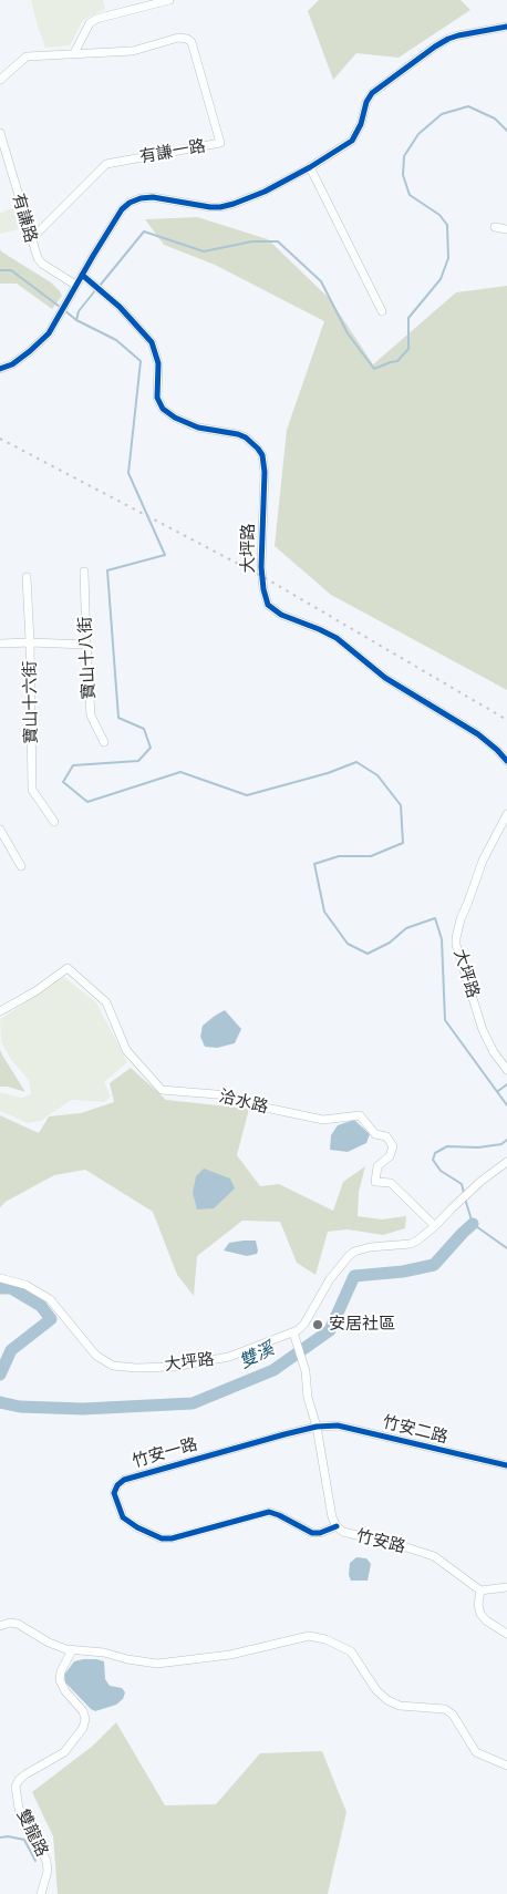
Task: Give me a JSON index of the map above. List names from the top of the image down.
{
  "streets": {
    "street": [
      "有謙一路",
      "有謙路",
      "大坪路",
      "寶山十八街",
      "寶山十六街",
      "洽水路",
      "竹安二路",
      "竹安一路",
      "竹安路",
      "雙龍路"
    ]
  },
  "crossings": [
    ["有謙一路", "有謙路"],
    ["大坪路", "洽水路"],
    ["大坪路", "竹安路"],
    ["竹安二路", "竹安一路"],
    ["竹安二路", "竹安路"],
    ["竹安一路", "竹安路"]
  ],
  "water": ["雙溪"],
  "places": ["安居社區"]
}
